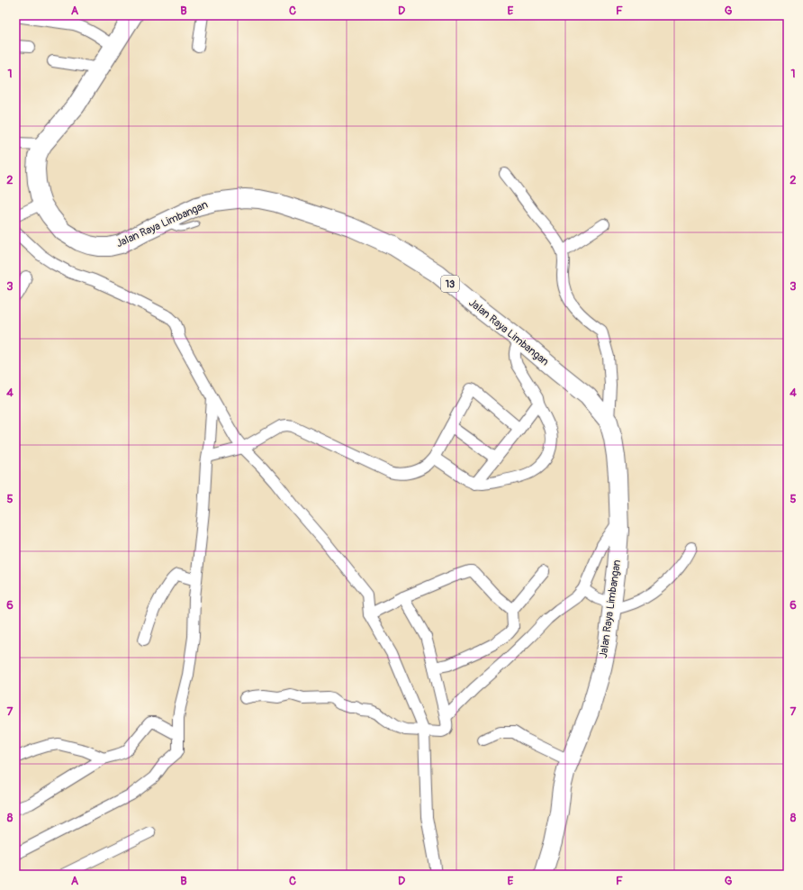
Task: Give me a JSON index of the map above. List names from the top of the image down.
{
  "streets": {
    "highway": ["Jalan Raya Limbangan", "13"]
  },
  "grid": {
    "columns": [
      "A",
      "B",
      "C",
      "D",
      "E",
      "F",
      "G"
    ],
    "rows": [
      "1",
      "2",
      "3",
      "4",
      "5",
      "6",
      "7",
      "8"
    ]
  }
}
